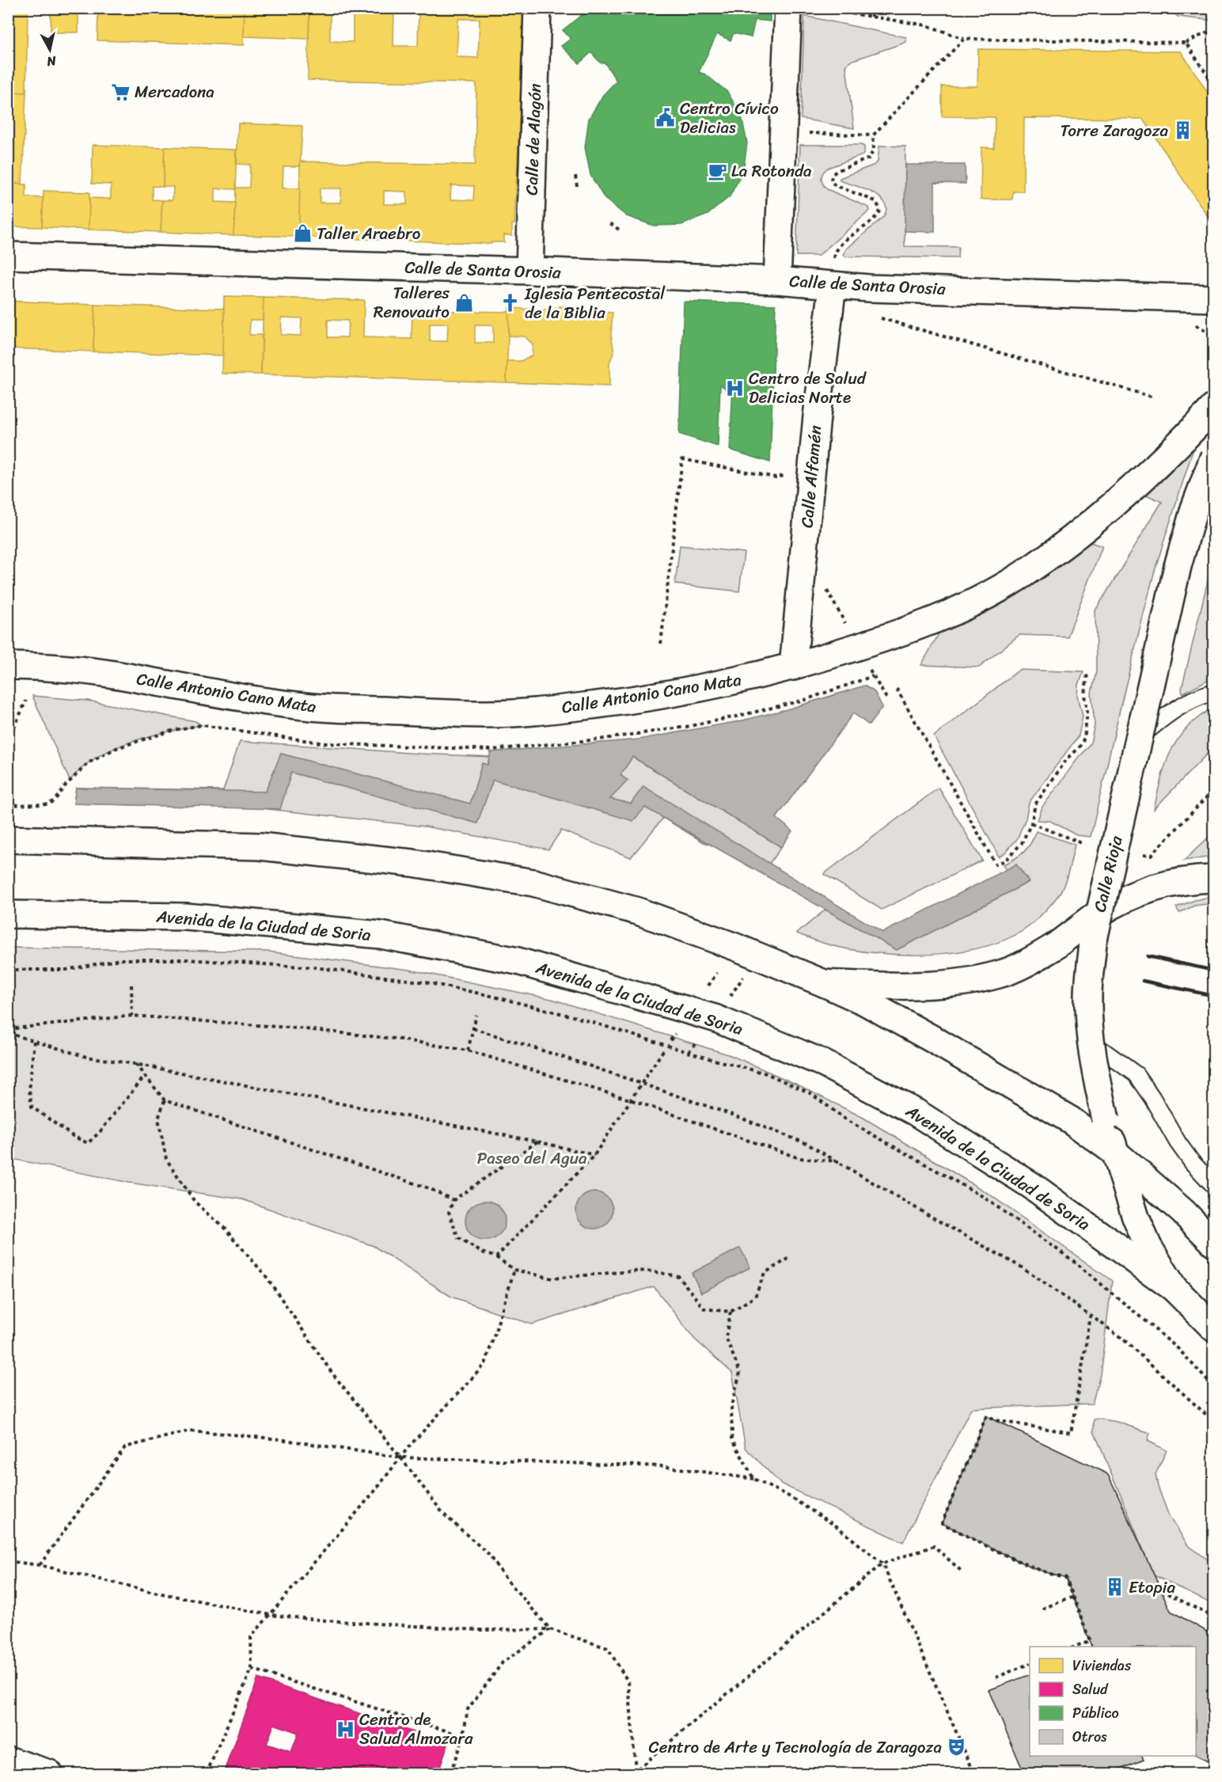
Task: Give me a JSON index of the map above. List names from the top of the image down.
{
  "streets": {
    "main road": [
      "Calle de Alagón",
      "Calle de Santa Orosia",
      "Calle Alfamén",
      "Calle Antonio Cano Mata",
      "Calle Rioja",
      "Avenida de la Ciudad de Soria"
    ]
  },
  "crossings": [
    ["Calle de Alagón", "Calle de Santa Orosia"],
    ["Calle de Santa Orosia", "Calle Alfamén"],
    ["Calle Alfamén", "Calle Antonio Cano Mata"],
    ["Calle Rioja", "Avenida de la Ciudad de Soria"]
  ],
  "parks": ["Paseo del Agua"],
  "places": {
    "supermarket": ["Mercadona"],
    "public building": ["Centro Cívico Delicias"],
    "building": ["Torre Zaragoza", "Etopia"],
    "cafe": ["La Rotonda"],
    "shop": ["Taller Araebro", "Talleres Renovauto"],
    "church": ["Iglesia Pentecostal de la Biblia"],
    "hospital": ["Centro de Salud Delicias Norte", "Centro de Salud Almozara"],
    "theatre": ["Centro de Arte y Tecnología de Zaragoza"]
  },
  "legend": [
    "Viviendas",
    "Salud",
    "Público",
    "Otros"
  ],
  "north": "bottom"
}
